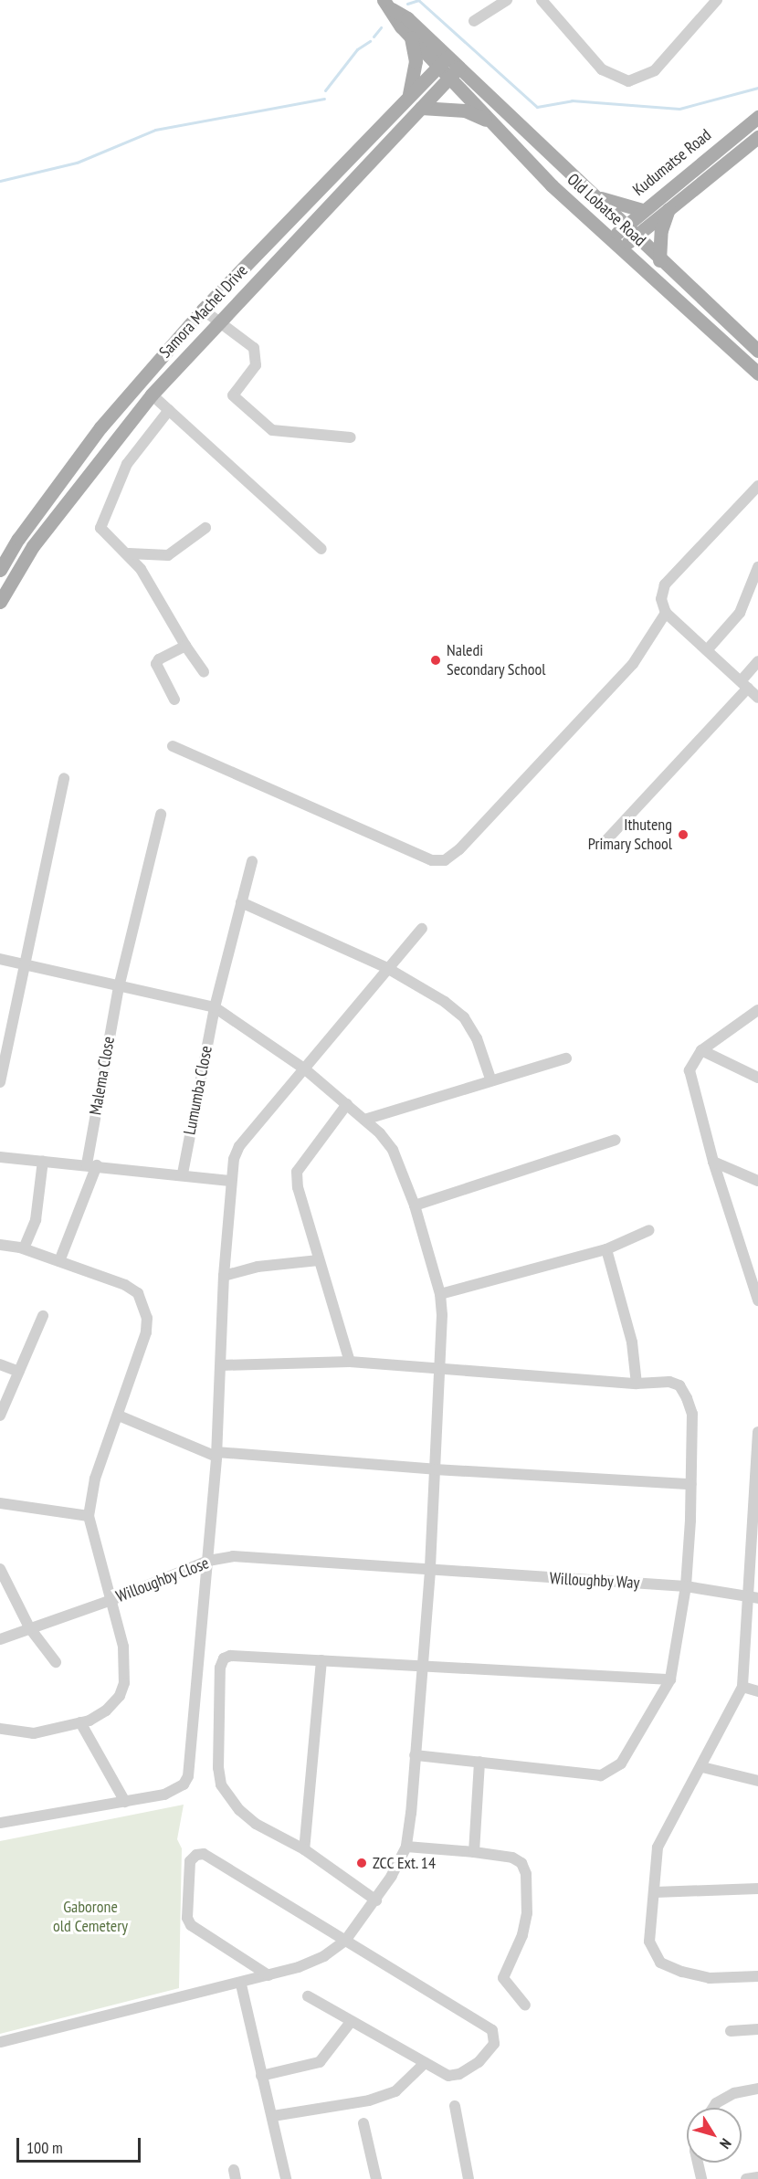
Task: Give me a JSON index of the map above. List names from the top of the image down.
{
  "streets": {
    "main road": ["Kudumatse Road", "Old Lobatse Road", "Samora Machel Drive"],
    "street": [
      "Malema Close",
      "Lumumba Close",
      "Willoughby Close",
      "Willoughby Way"
    ]
  },
  "crossings": [
    ["Kudumatse Road", "Old Lobatse Road"],
    ["Old Lobatse Road", "Samora Machel Drive"],
    ["Willoughby Close", "Willoughby Way"]
  ],
  "parks": ["Gaborone old Cemetery"],
  "places": ["Naledi Secondary School", "Ithuteng Primary School", "ZCC Ext. 14"],
  "scale_bar": "100 m",
  "north": "bottom right"
}
